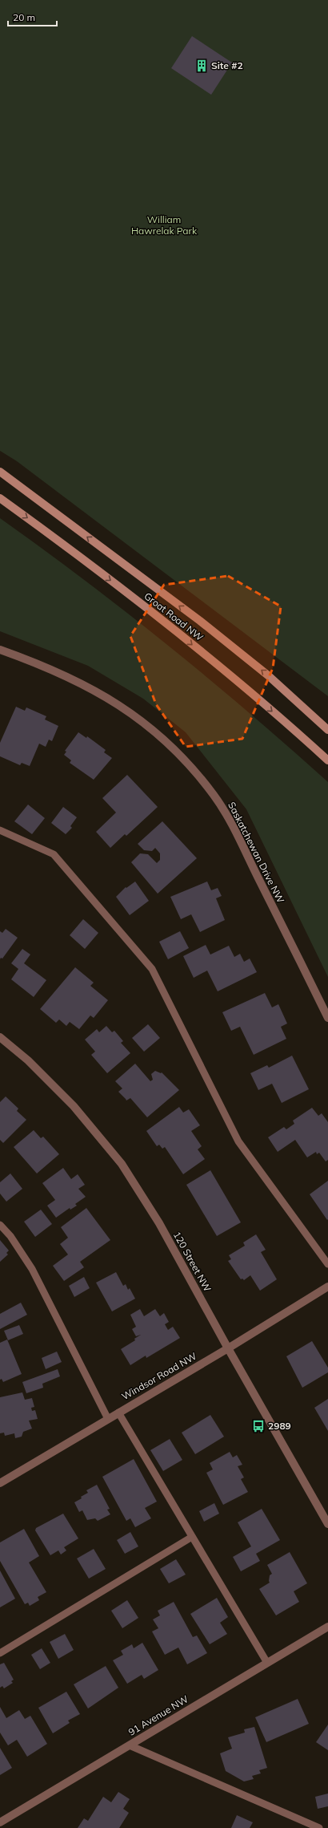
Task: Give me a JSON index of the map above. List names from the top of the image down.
{
  "streets": {
    "main road": ["Groat Road NW"],
    "street": [
      "Saskatchewan Drive NW",
      "120 Street NW",
      "Windsor Road NW",
      "91 Avenue NW"
    ]
  },
  "crossings": [
    ["120 Street NW", "Windsor Road NW"]
  ],
  "parks": ["William Hawrelak Park"],
  "places": {
    "building": ["Site #2"],
    "bus stop": ["2989"]
  },
  "scale_bar": "20 m"
}
